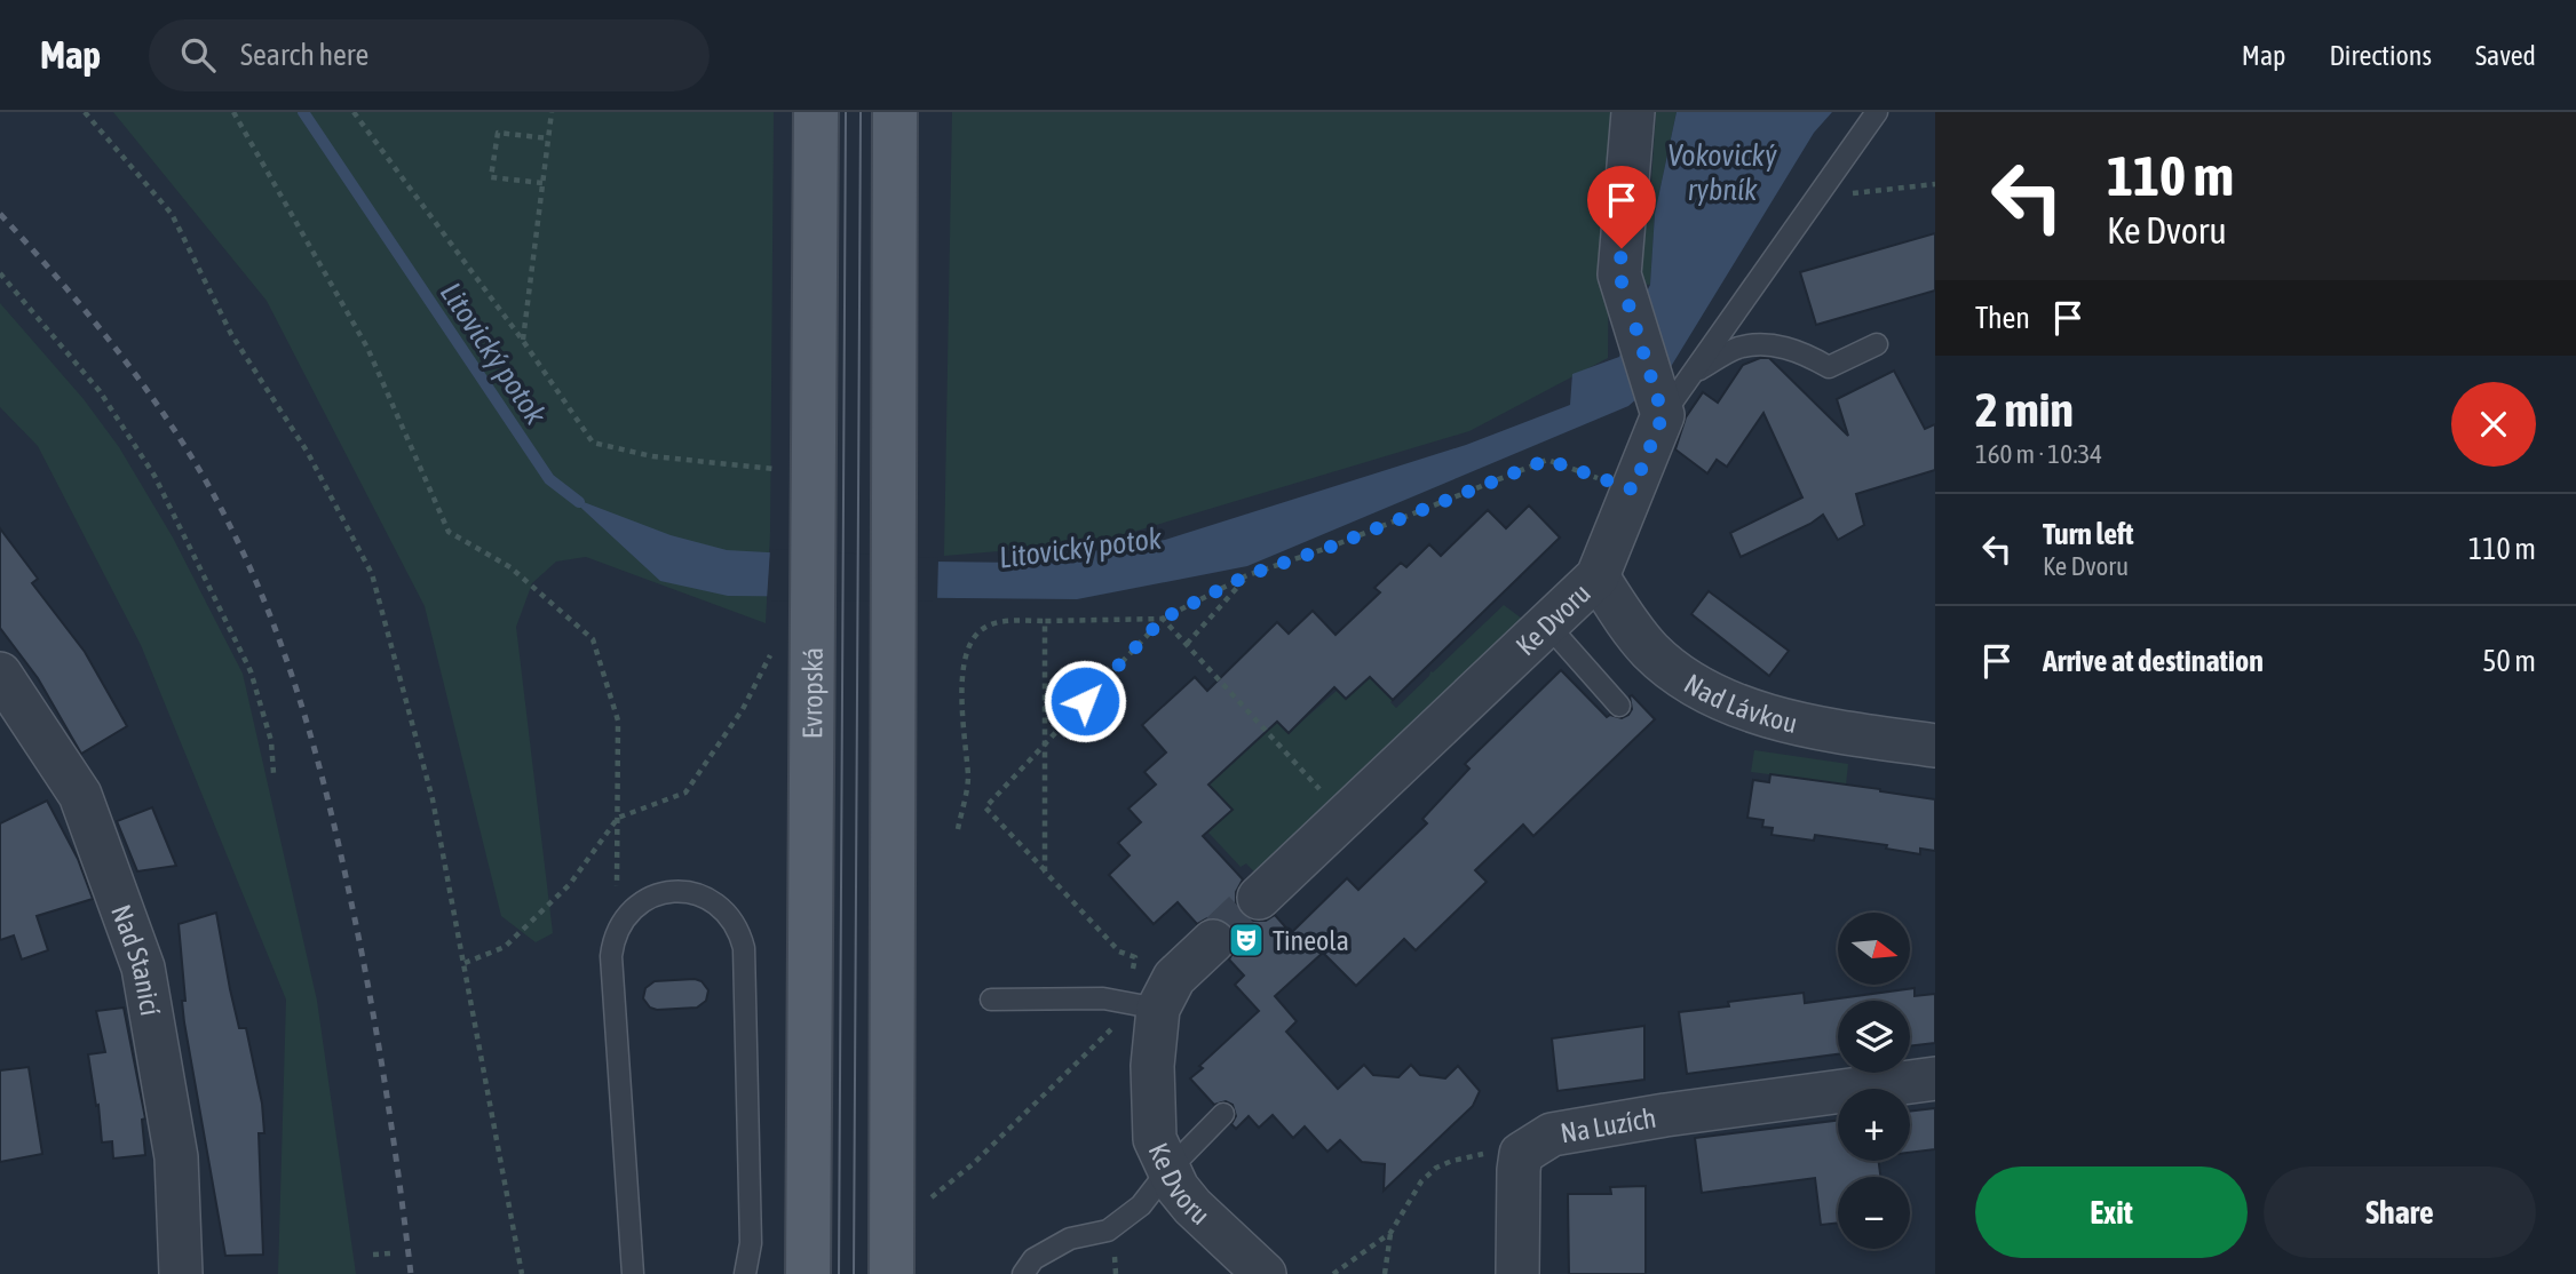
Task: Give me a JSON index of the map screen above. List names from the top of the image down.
{
  "streets": {
    "main road": ["Evropská"],
    "street": [
      "Ke Dvoru",
      "Nad Lávkou",
      "Nad Stanicí",
      "Na Luzích"
    ]
  },
  "crossings": [
    ["Ke Dvoru", "Nad Lávkou"]
  ],
  "water": ["Vokovický rybník", "Litovický potok"],
  "places": {
    "theatre": ["Tineola"]
  },
  "north": "right",
  "page": {
    "header": "Map",
    "search": "Search here",
    "nav": ["Map", "Directions", "Saved"],
    "turn": ["110 m", "Ke Dvoru"],
    "then": "Then",
    "heading": ["2 min", "160 m · 10:34"],
    "list": [
      {
        "name": "Turn left",
        "note": "Ke Dvoru",
        "value": "110 m"
      },
      {
        "name": "Arrive at destination",
        "value": "50 m"
      }
    ],
    "map_buttons": ["+", "−"],
    "buttons": ["Exit", "Share"]
  }
}
